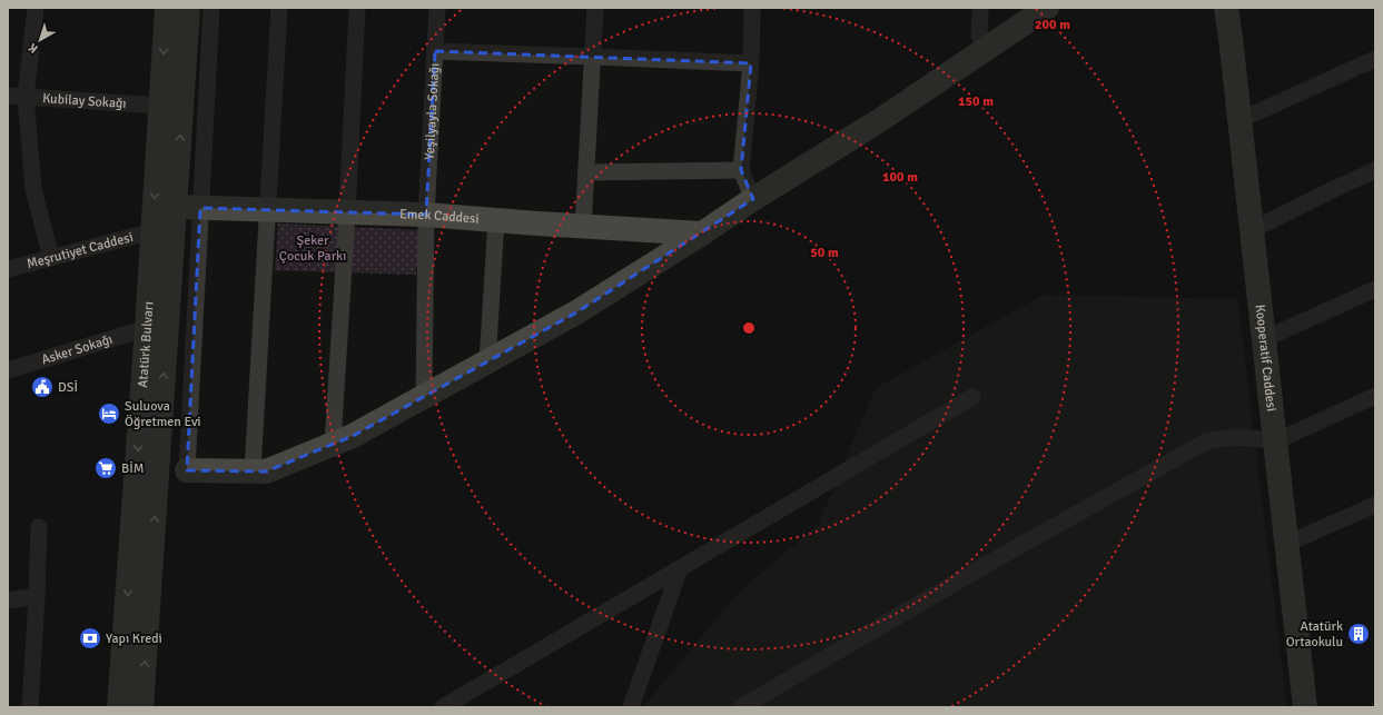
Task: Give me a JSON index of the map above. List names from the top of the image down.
{
  "streets": {
    "street": [
      "Kubilay Sokağı",
      "Yeşilyayla Sokağı",
      "Emek Caddesi",
      "Meşrutiyet Caddesi",
      "Atatürk Bulvarı",
      "Asker Sokağı",
      "Kooperatif Caddesi"
    ]
  },
  "crossings": [
    ["Kubilay Sokağı", "Atatürk Bulvarı"],
    ["Yeşilyayla Sokağı", "Emek Caddesi"],
    ["Emek Caddesi", "Atatürk Bulvarı"],
    ["Meşrutiyet Caddesi", "Atatürk Bulvarı"],
    ["Atatürk Bulvarı", "Asker Sokağı"]
  ],
  "parks": ["Şeker Çocuk Parkı"],
  "places": {
    "public building": ["DSİ"],
    "hotel": ["Suluova Öğretmen Evi"],
    "supermarket": ["BİM"],
    "building": ["Atatürk Ortaokulu"],
    "bank": ["Yapı Kredi"]
  },
  "north": "bottom left",
  "rings": [
    "200 m",
    "150 m",
    "100 m",
    "50 m"
  ]
}
